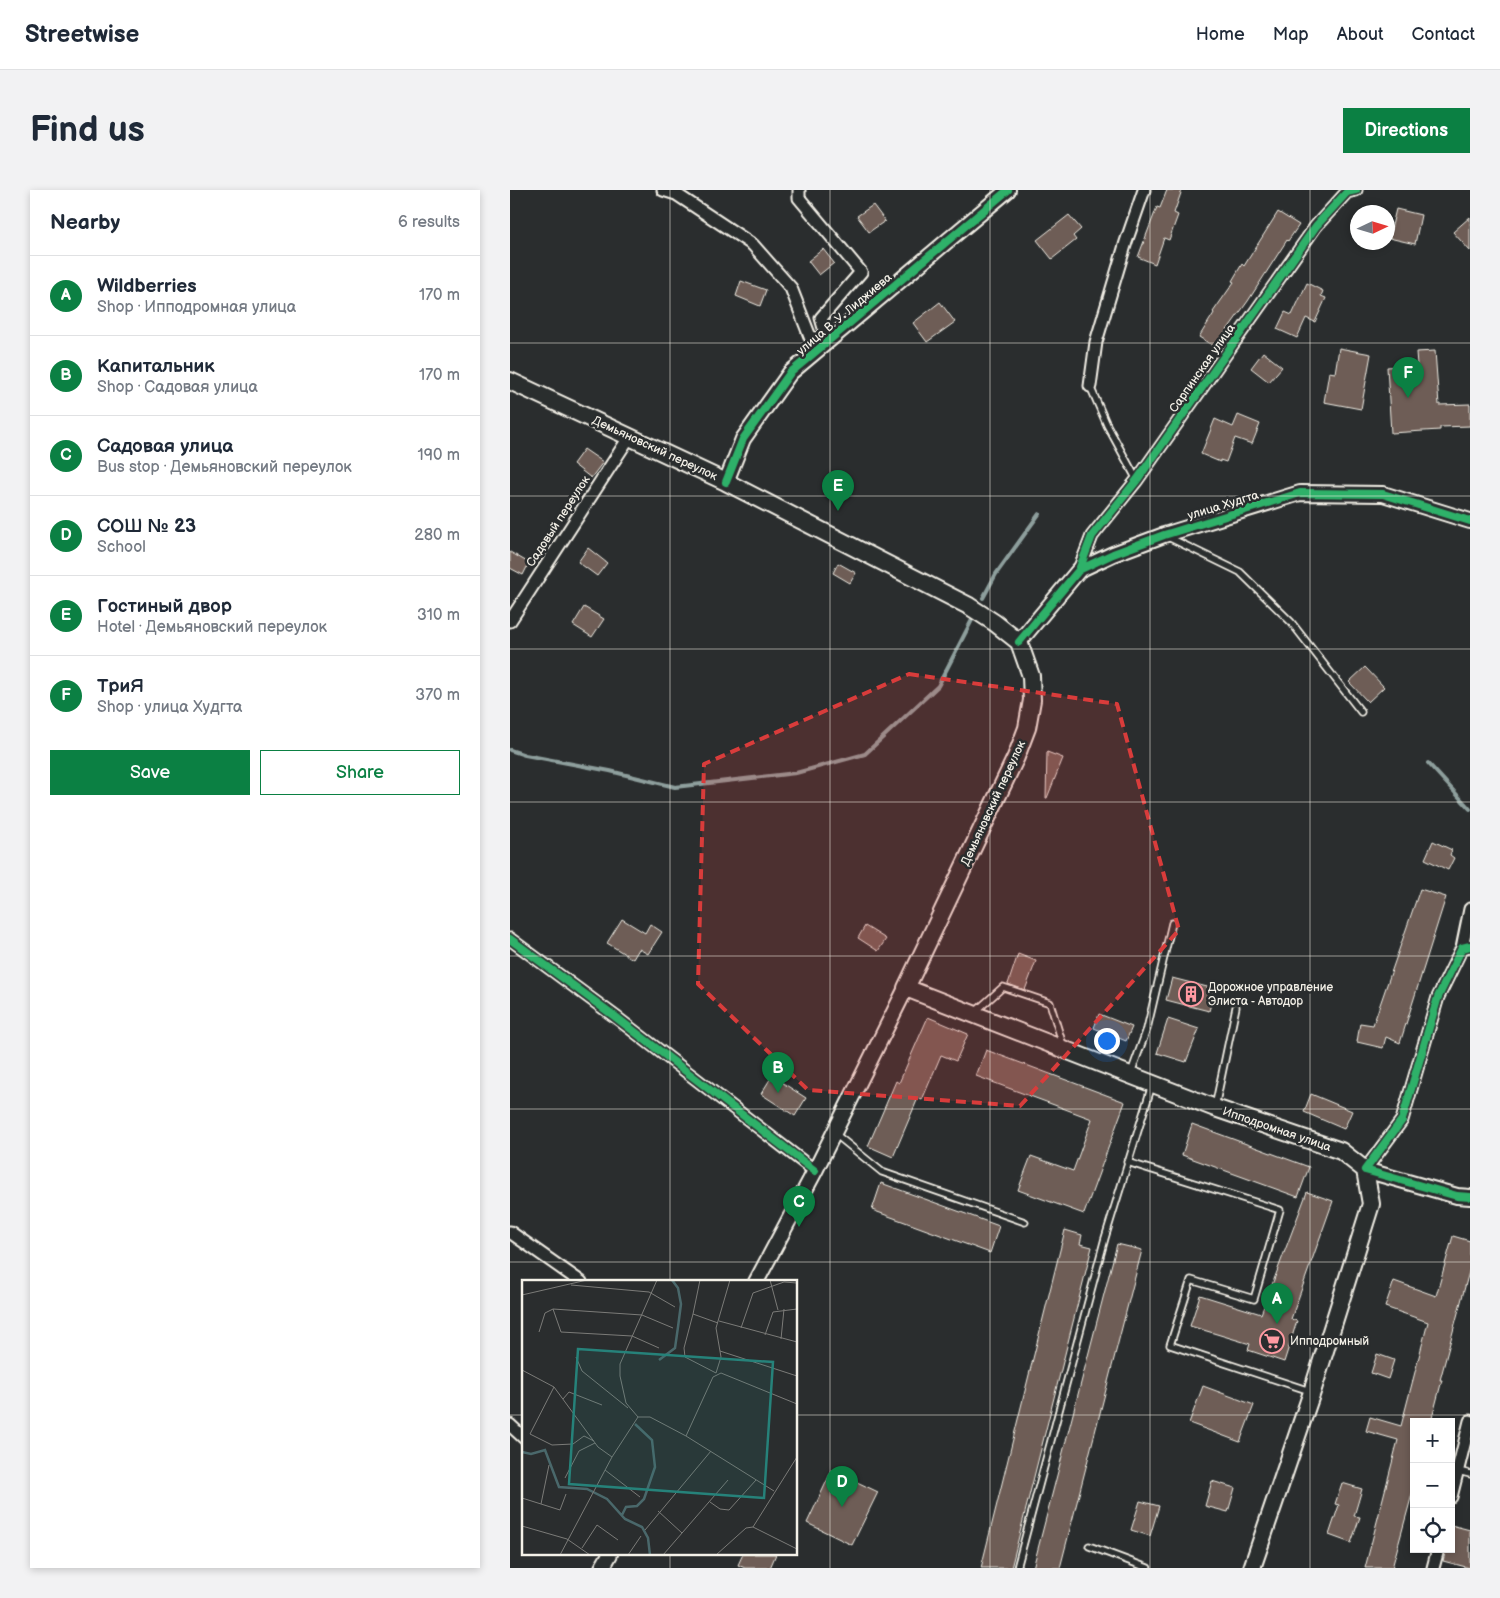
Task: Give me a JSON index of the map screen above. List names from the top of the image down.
{
  "streets": {
    "main road": ["Демьяновский переулок", "Ипподромная улица"],
    "street": [
      "улица В. У. Лиджиева",
      "Сарпинская улица",
      "улица Худгта",
      "Садовый переулок"
    ]
  },
  "crossings": [
    ["улица В. У. Лиджиева", "Демьяновский переулок"],
    ["Сарпинская улица", "улица Худгта"],
    ["Демьяновский переулок", "улица Худгта"],
    ["Демьяновский переулок", "Садовый переулок"],
    ["Демьяновский переулок", "Ипподромная улица"]
  ],
  "places": {
    "building": ["Дорожное управление Элиста - Автодор"],
    "supermarket": ["Ипподромный"]
  },
  "north": "right",
  "page": {
    "header": "Streetwise",
    "nav": [
      "Home",
      "Map",
      "About",
      "Contact"
    ],
    "buttons": [
      "Directions",
      ["Save", "Share"]
    ],
    "title": "Find us",
    "heading": ["Nearby", "6 results"],
    "list": [
      {
        "mark": "A",
        "name": "Wildberries",
        "note": "Shop · Ипподромная улица",
        "value": "170 m"
      },
      {
        "mark": "B",
        "name": "Капитальник",
        "note": "Shop · Садовая улица",
        "value": "170 m"
      },
      {
        "mark": "C",
        "name": "Садовая улица",
        "note": "Bus stop · Демьяновский переулок",
        "value": "190 m"
      },
      {
        "mark": "D",
        "name": "СОШ № 23",
        "note": "School",
        "value": "280 m"
      },
      {
        "mark": "E",
        "name": "Гостиный двор",
        "note": "Hotel · Демьяновский переулок",
        "value": "310 m"
      },
      {
        "mark": "F",
        "name": "ТриЯ",
        "note": "Shop · улица Худгта",
        "value": "370 m"
      }
    ],
    "pins": [
      "F",
      "E",
      "B",
      "C",
      "A",
      "D"
    ],
    "map_buttons": ["+", "−"]
  }
}
